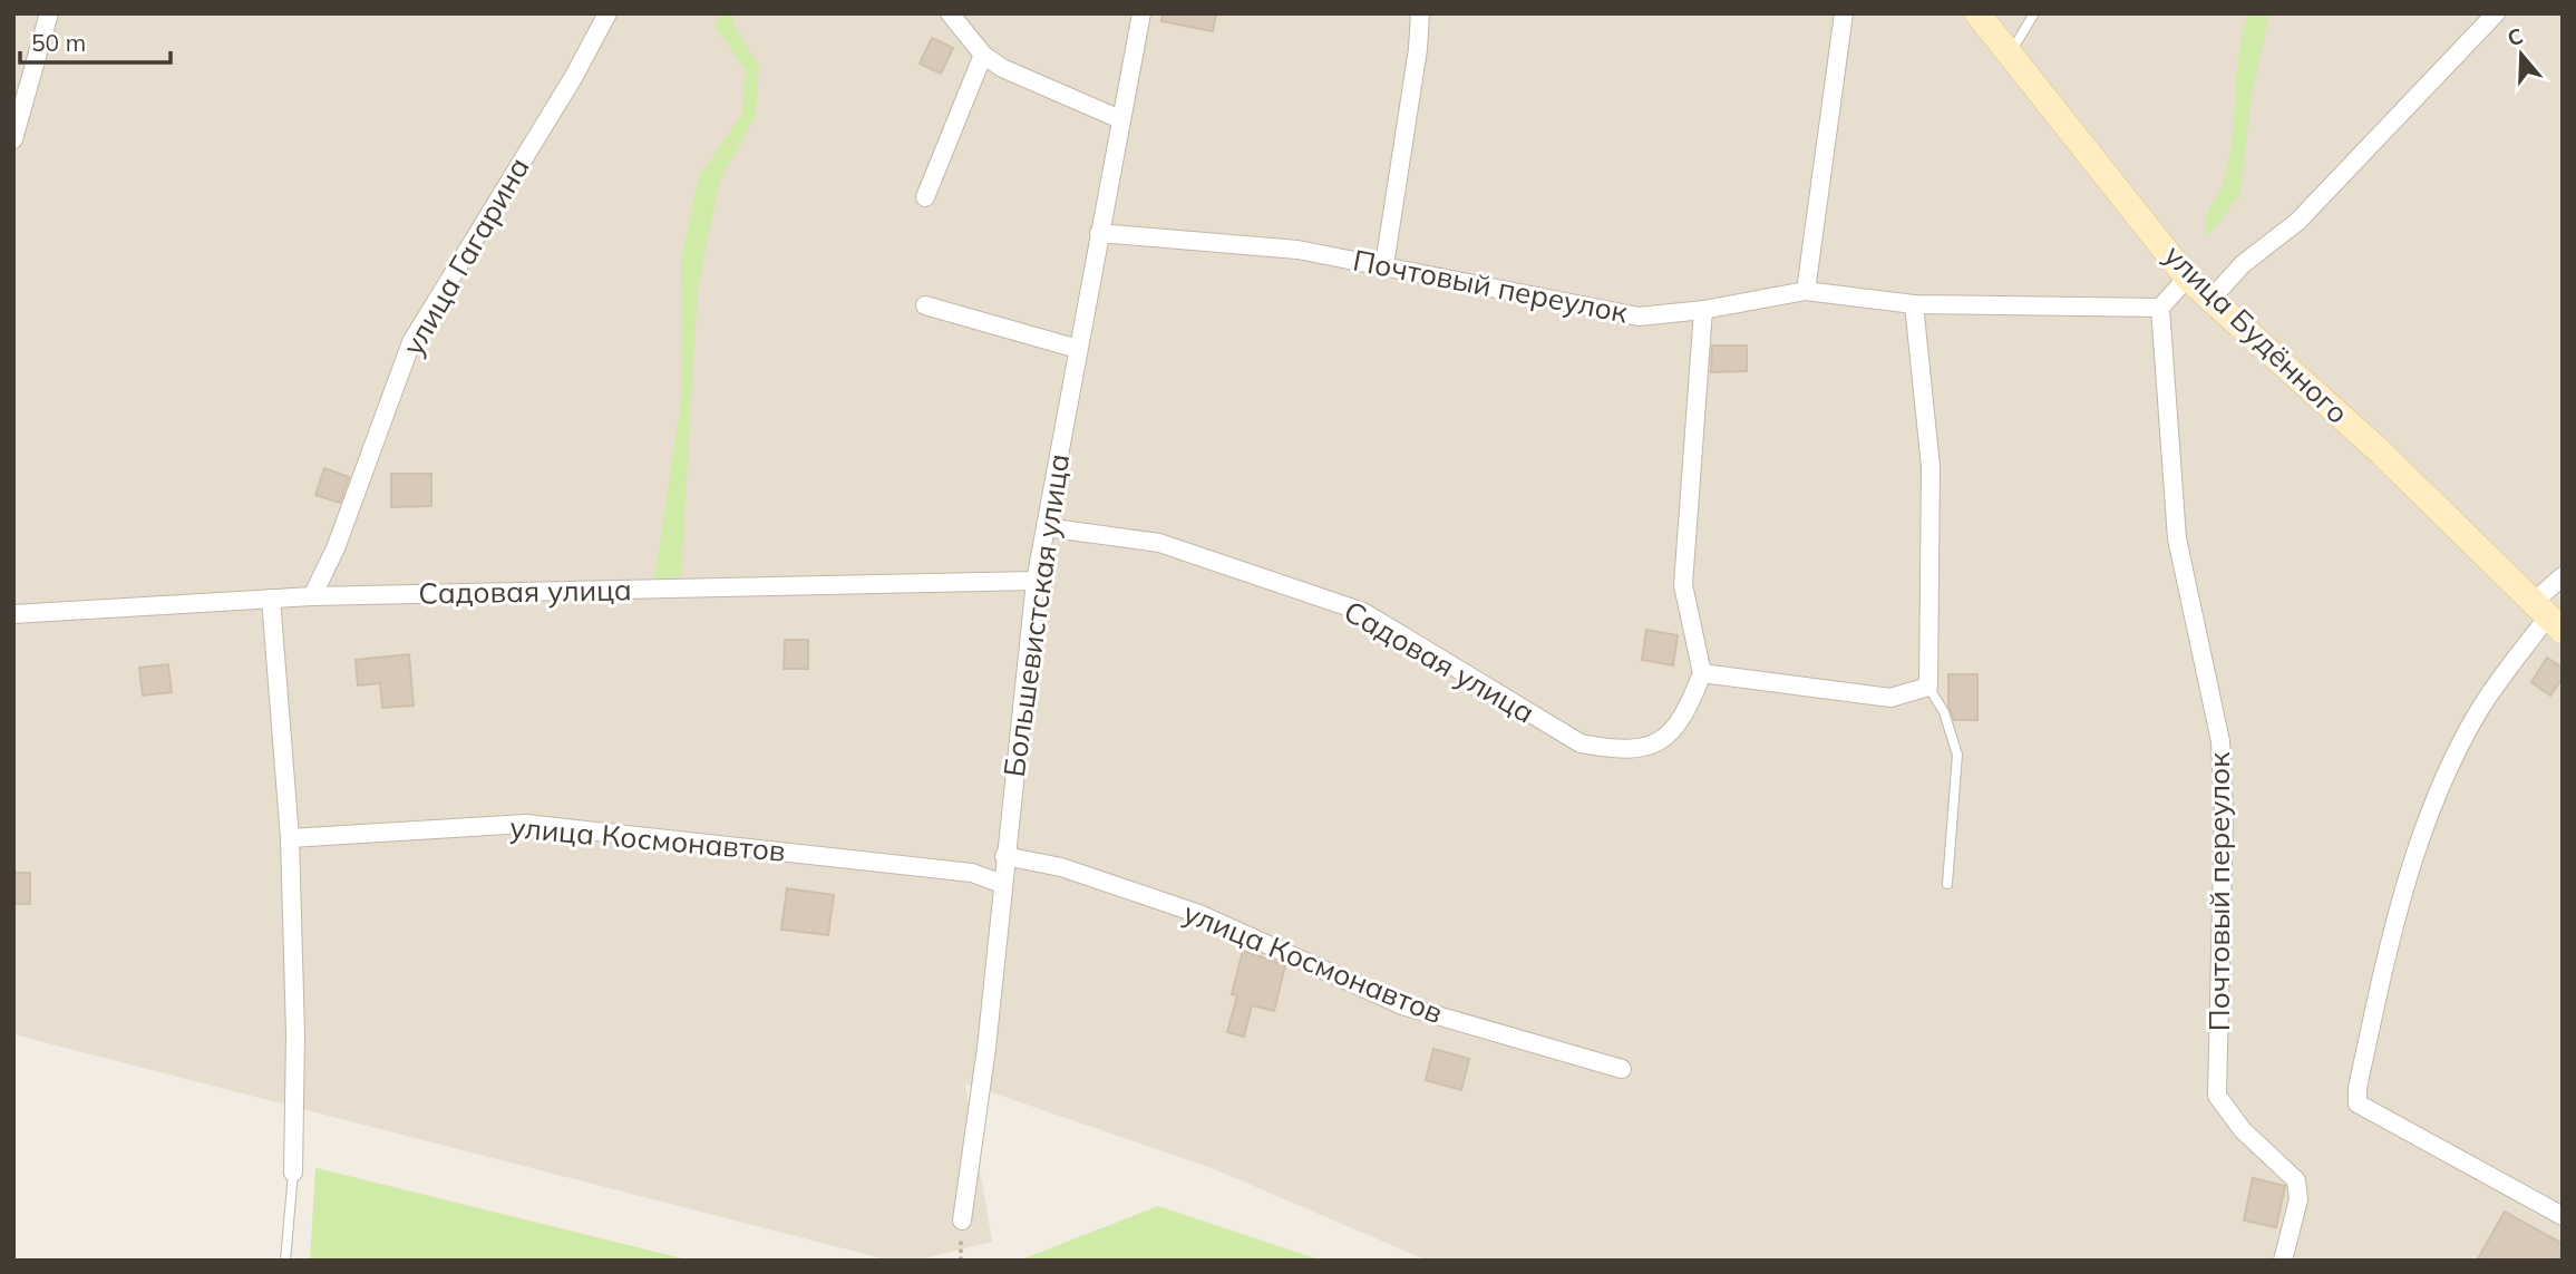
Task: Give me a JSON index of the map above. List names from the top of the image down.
{
  "streets": {
    "main road": ["улица Будённого"],
    "street": [
      "улица Гагарина",
      "Почтовый переулок",
      "Садовая улица",
      "Большевистская улица",
      "улица Космонавтов"
    ]
  },
  "crossings": [
    ["улица Гагарина", "Садовая улица"],
    ["Почтовый переулок", "Большевистская улица"],
    ["Садовая улица", "Большевистская улица"],
    ["Большевистская улица", "улица Космонавтов"]
  ],
  "scale_bar": "50 m",
  "north": "top"
}
